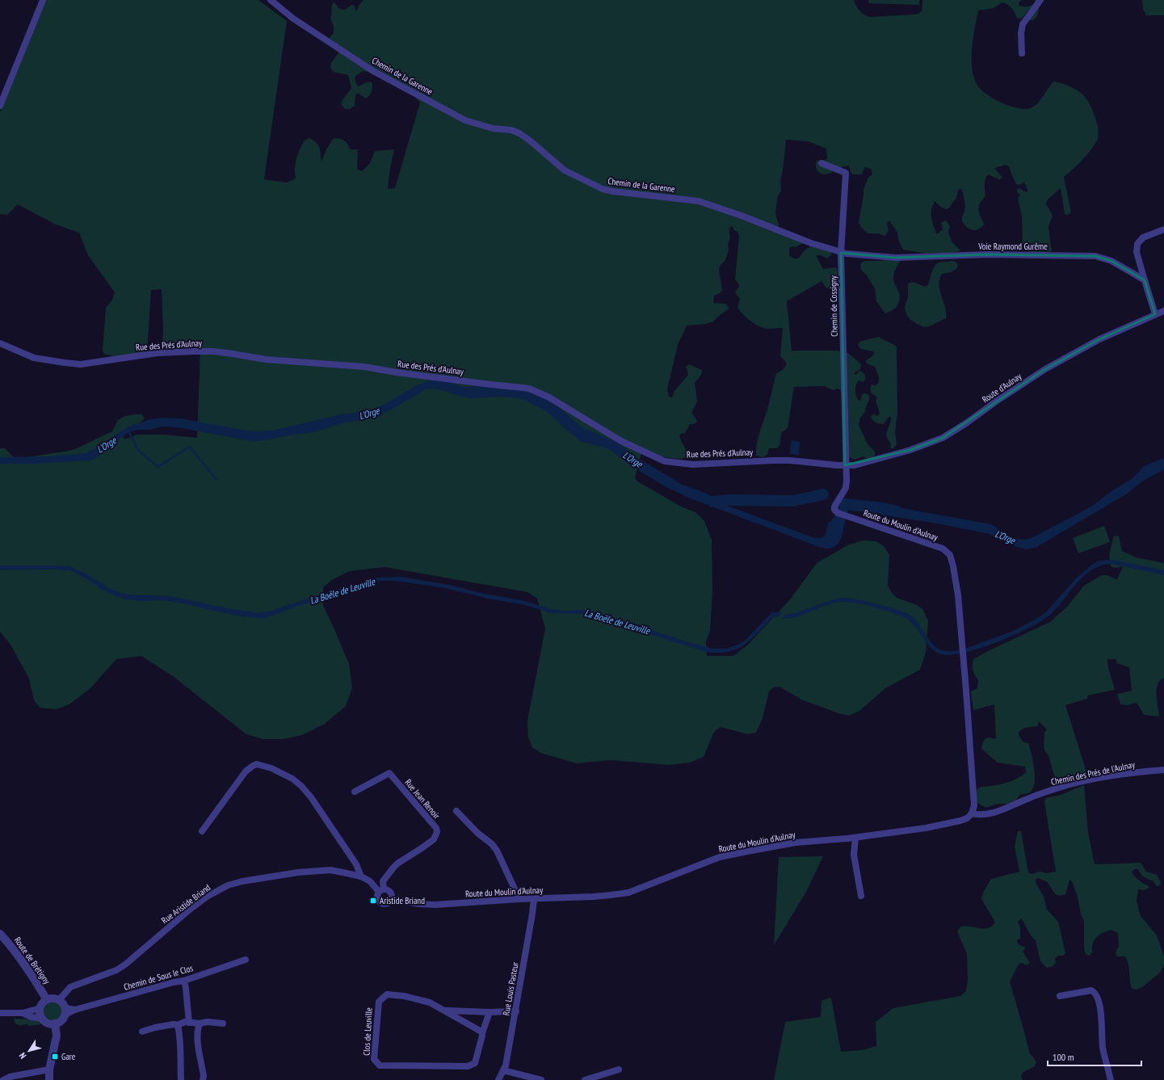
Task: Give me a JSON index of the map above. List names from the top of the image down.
{
  "streets": {
    "street": [
      "Chemin de la Garenne",
      "Voie Raymond Gurême",
      "Chemin de Cossigny",
      "Rue des Prés d'Aulnay",
      "Route d'Aulnay",
      "Route du Moulin d'Aulnay",
      "Chemin des Prés de l'Aulnay",
      "Rue Jean Renoir",
      "Rue Aristide Briand",
      "Route de Brétigny",
      "Chemin de Sous le Clos",
      "Rue Louis Pasteur",
      "Clos de Leuville"
    ]
  },
  "crossings": [
    ["Chemin de la Garenne", "Voie Raymond Gurême"],
    ["Chemin de la Garenne", "Chemin de Cossigny"],
    ["Voie Raymond Gurême", "Chemin de Cossigny"],
    ["Chemin de Cossigny", "Rue des Prés d'Aulnay"],
    ["Chemin de Cossigny", "Route d'Aulnay"],
    ["Chemin de Cossigny", "Route du Moulin d'Aulnay"],
    ["Rue des Prés d'Aulnay", "Route d'Aulnay"],
    ["Route du Moulin d'Aulnay", "Chemin des Prés de l'Aulnay"],
    ["Route du Moulin d'Aulnay", "Rue Jean Renoir"],
    ["Route du Moulin d'Aulnay", "Rue Aristide Briand"],
    ["Route du Moulin d'Aulnay", "Rue Louis Pasteur"],
    ["Rue Jean Renoir", "Rue Aristide Briand"],
    ["Rue Aristide Briand", "Route de Brétigny"],
    ["Rue Aristide Briand", "Chemin de Sous le Clos"],
    ["Route de Brétigny", "Chemin de Sous le Clos"],
    ["Rue Louis Pasteur", "Clos de Leuville"]
  ],
  "water": ["L'Orge", "La Boële de Leuville"],
  "places": {
    "transit": ["Aristide Briand", "Gare"]
  },
  "scale_bar": "100 m",
  "north": "bottom left"
}
